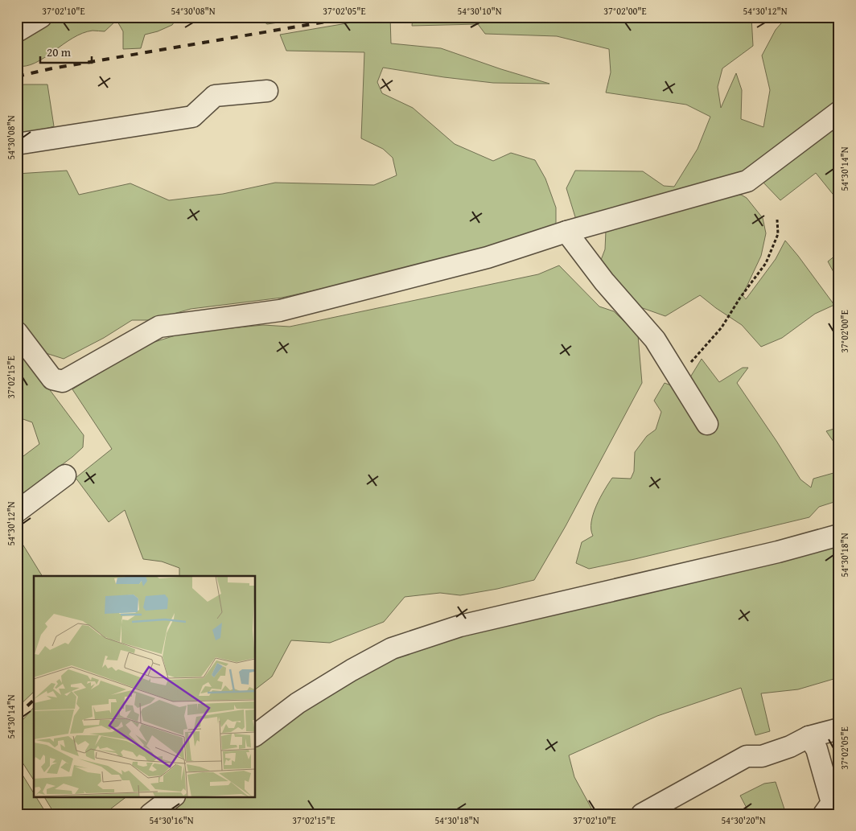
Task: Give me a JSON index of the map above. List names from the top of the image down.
{
  "scale_bar": "20 m",
  "coordinates": [
    "37°02'10\"E",
    "54°30'08\"N",
    "37°02'05\"E",
    "54°30'10\"N",
    "37°02'00\"E",
    "54°30'12\"N",
    "54°30'14\"N",
    "37°02'15\"E",
    "54°30'18\"N",
    "54°30'16\"N",
    "54°30'20\"N"
  ]
}
